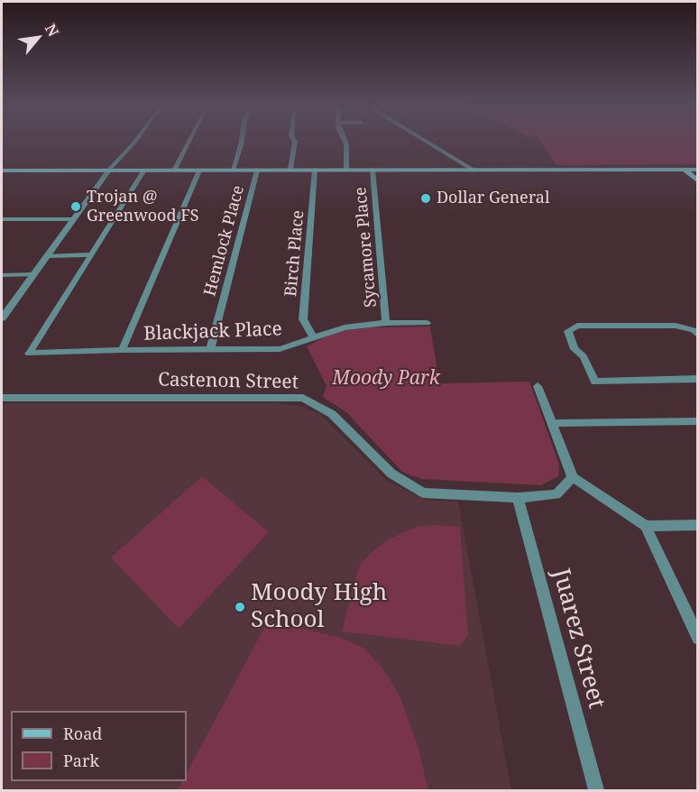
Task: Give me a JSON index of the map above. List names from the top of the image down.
{
  "streets": {
    "street": [
      "Hemlock Place",
      "Sycamore Place",
      "Birch Place",
      "Blackjack Place",
      "Castenon Street",
      "Juarez Street"
    ]
  },
  "crossings": [
    ["Hemlock Place", "Blackjack Place"],
    ["Sycamore Place", "Blackjack Place"],
    ["Birch Place", "Blackjack Place"],
    ["Castenon Street", "Juarez Street"]
  ],
  "parks": ["Moody Park"],
  "places": ["Dollar General", "Trojan @ Greenwood FS", "Moody High School"],
  "legend": ["Road", "Park"],
  "north": "top right"
}
